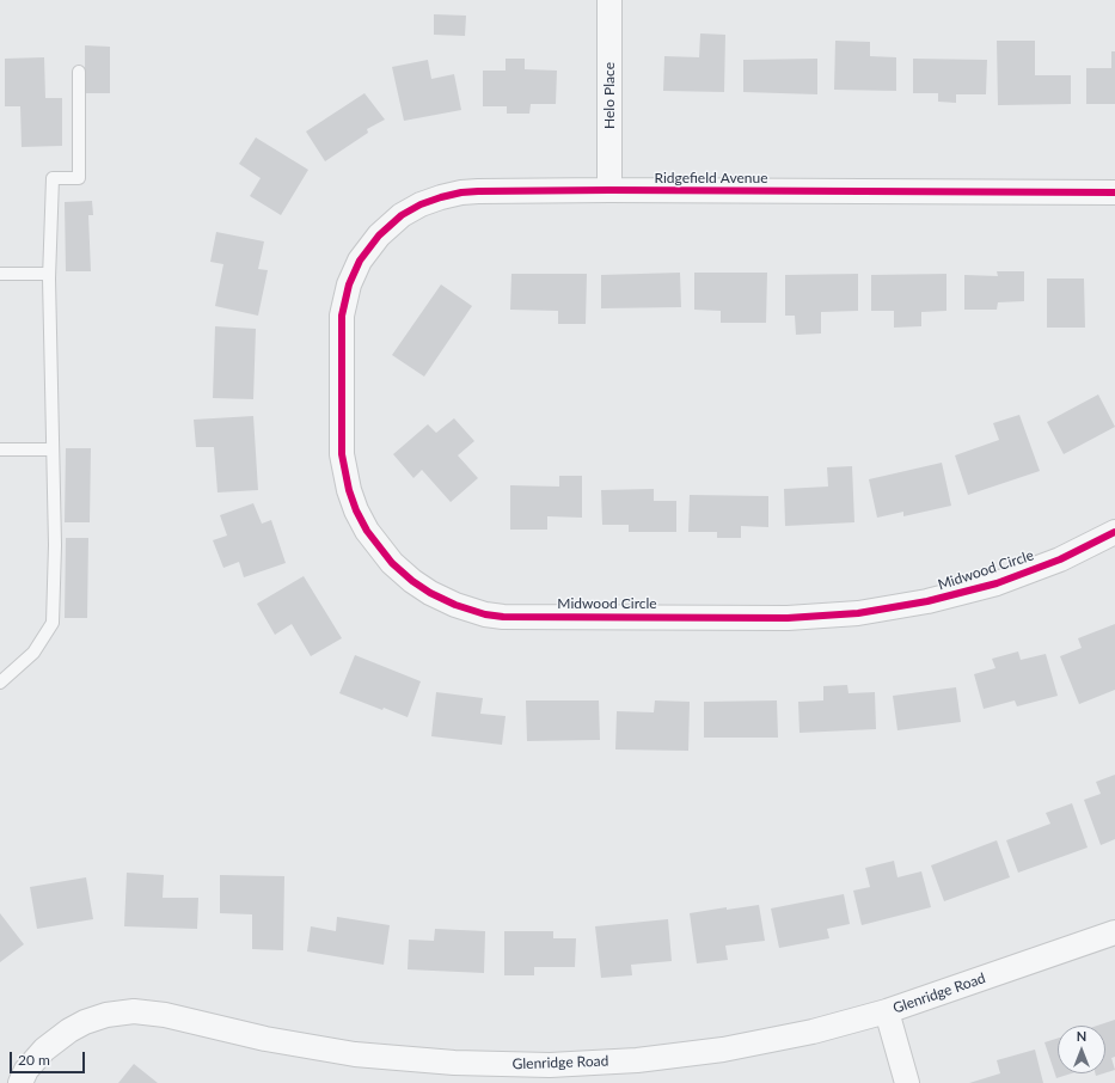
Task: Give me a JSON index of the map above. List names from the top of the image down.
{
  "streets": {
    "street": [
      "Helo Place",
      "Ridgefield Avenue",
      "Midwood Circle",
      "Glenridge Road"
    ]
  },
  "crossings": [
    ["Helo Place", "Ridgefield Avenue"],
    ["Ridgefield Avenue", "Midwood Circle"]
  ],
  "scale_bar": "20 m",
  "north": "top"
}
